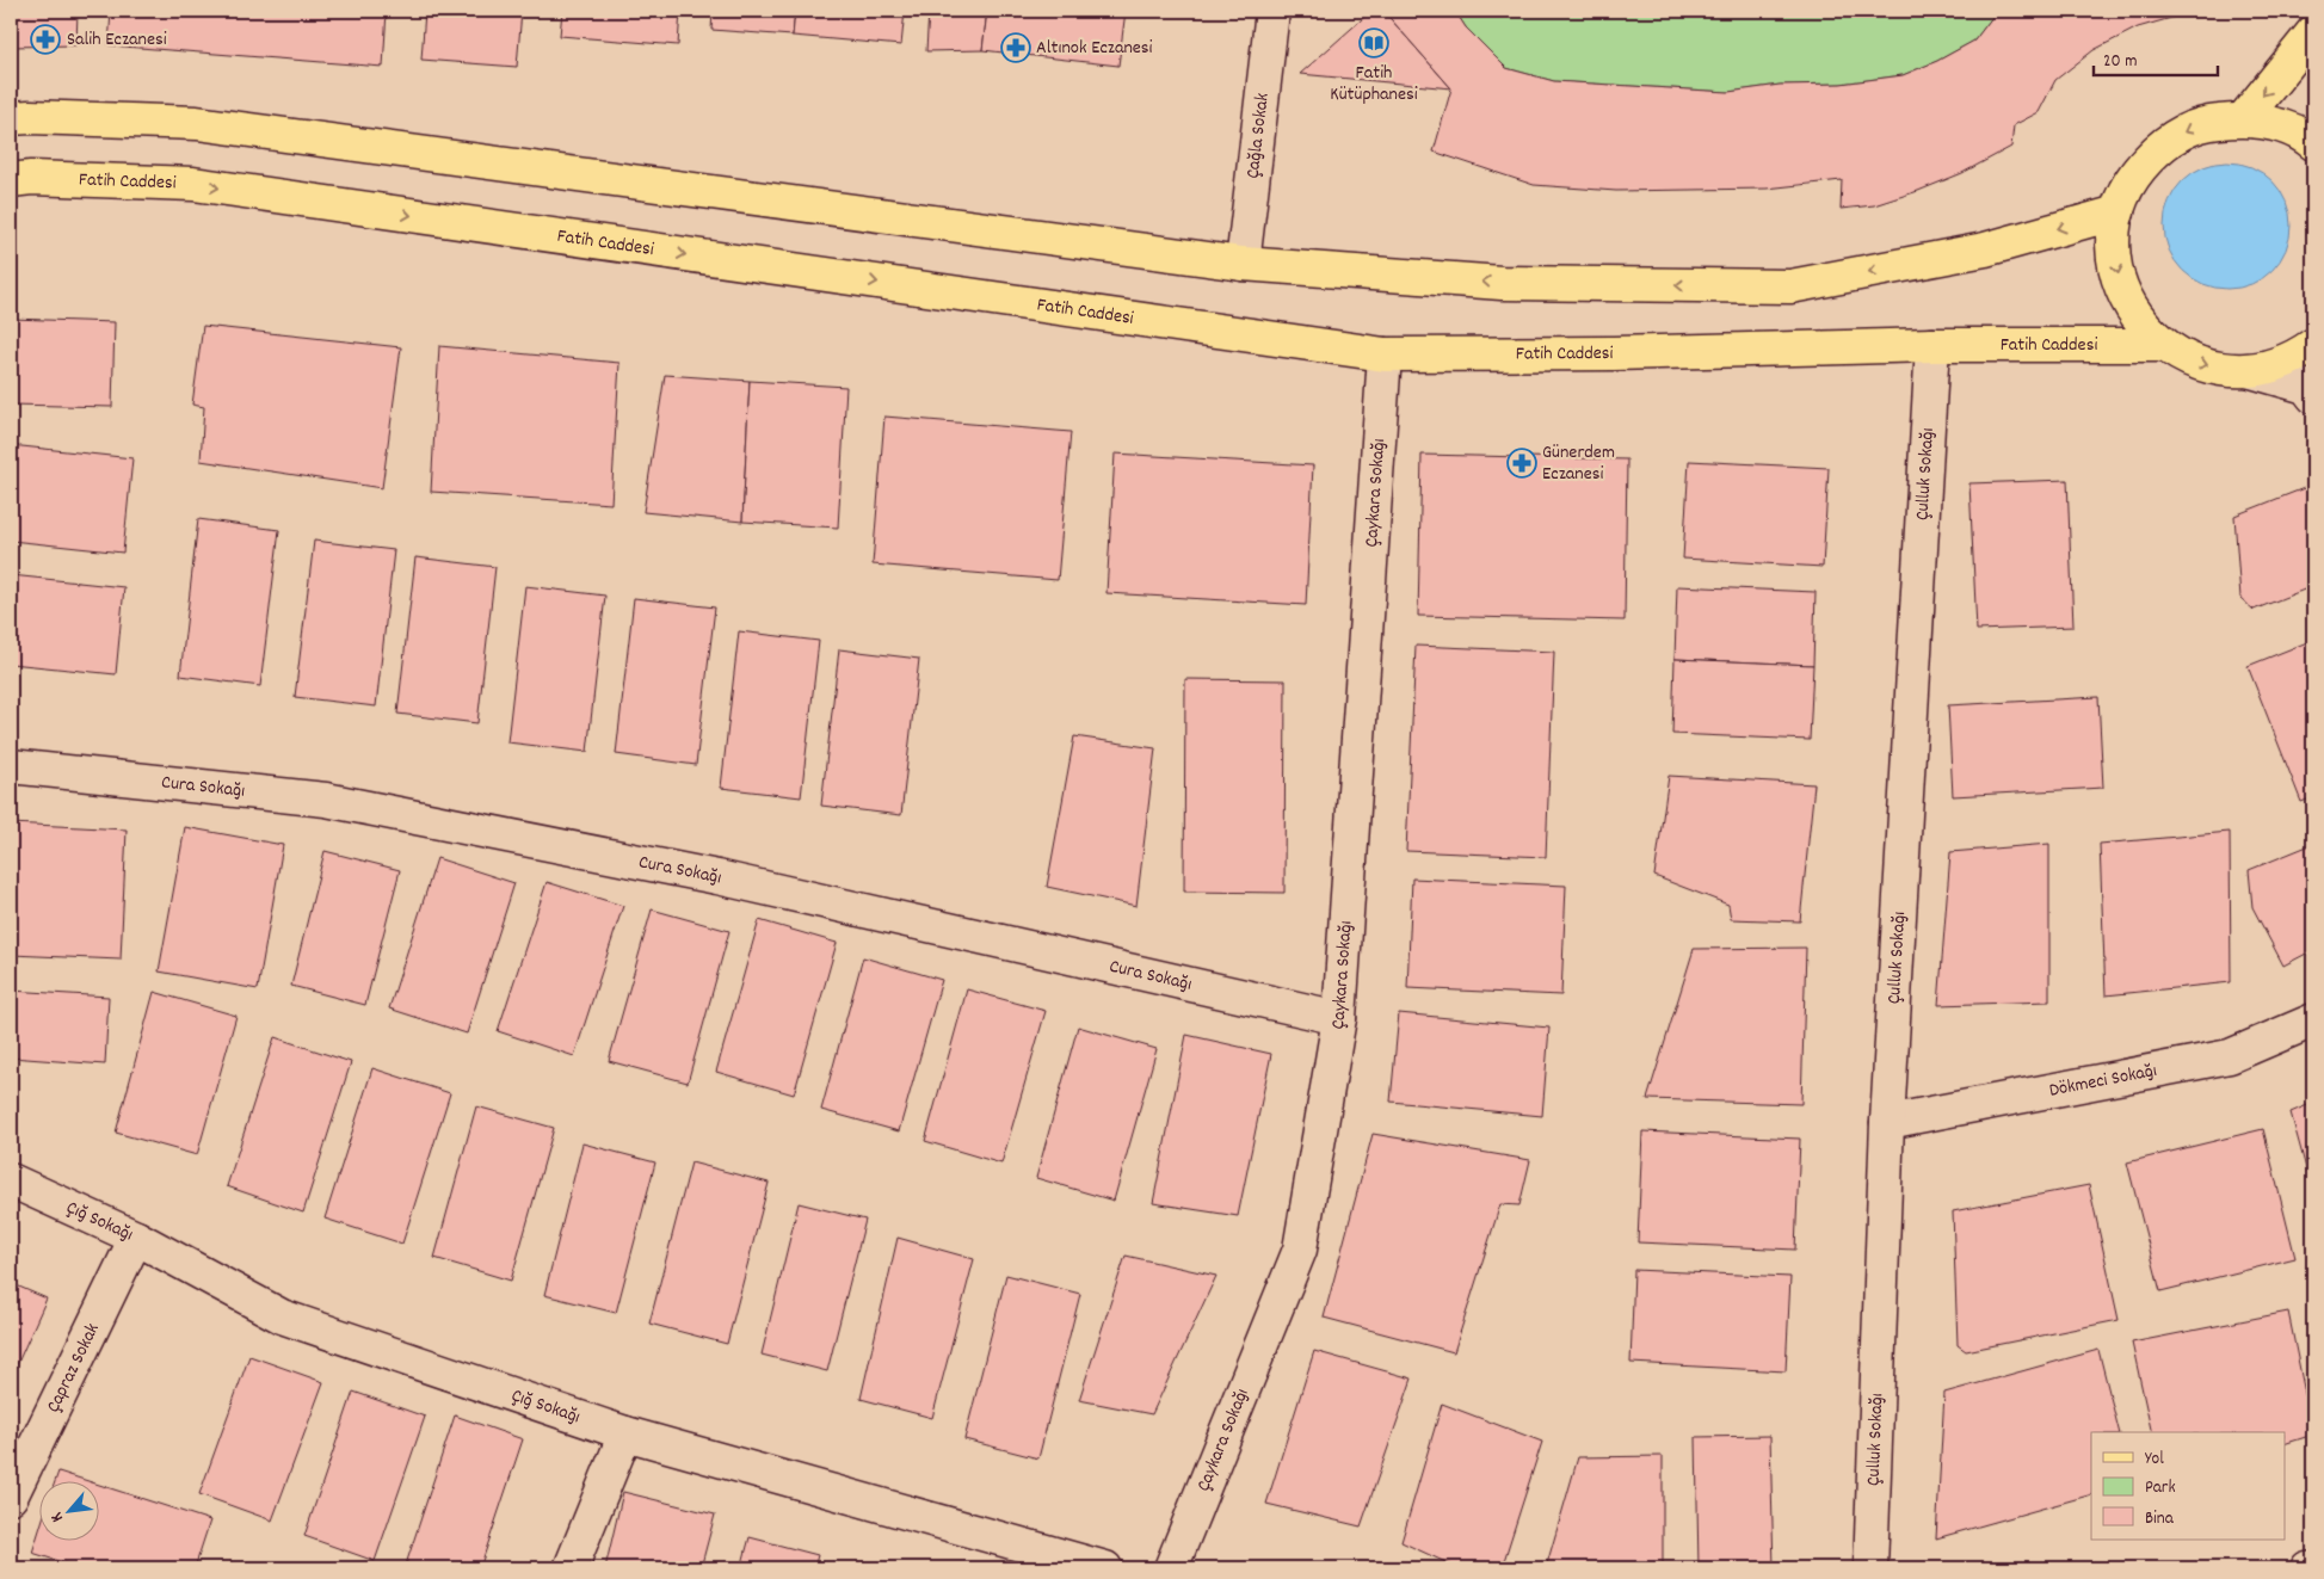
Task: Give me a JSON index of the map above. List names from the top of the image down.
{
  "streets": {
    "main road": ["Fatih Caddesi"],
    "street": [
      "Çağla Sokak",
      "Çulluk Sokağı",
      "Çaykara Sokağı",
      "Cura Sokağı",
      "Dökmeci Sokağı",
      "Çığ Sokağı",
      "Çapraz Sokak"
    ]
  },
  "crossings": [
    ["Fatih Caddesi", "Çulluk Sokağı"],
    ["Fatih Caddesi", "Çaykara Sokağı"],
    ["Çulluk Sokağı", "Dökmeci Sokağı"],
    ["Çaykara Sokağı", "Cura Sokağı"],
    ["Çığ Sokağı", "Çapraz Sokak"]
  ],
  "places": {
    "pharmacy": ["Salih Eczanesi", "Altınok Eczanesi", "Günerdem Eczanesi"],
    "library": ["Fatih Kütüphanesi"]
  },
  "legend": ["Yol", "Park", "Bina"],
  "scale_bar": "20 m",
  "north": "bottom left"
}
